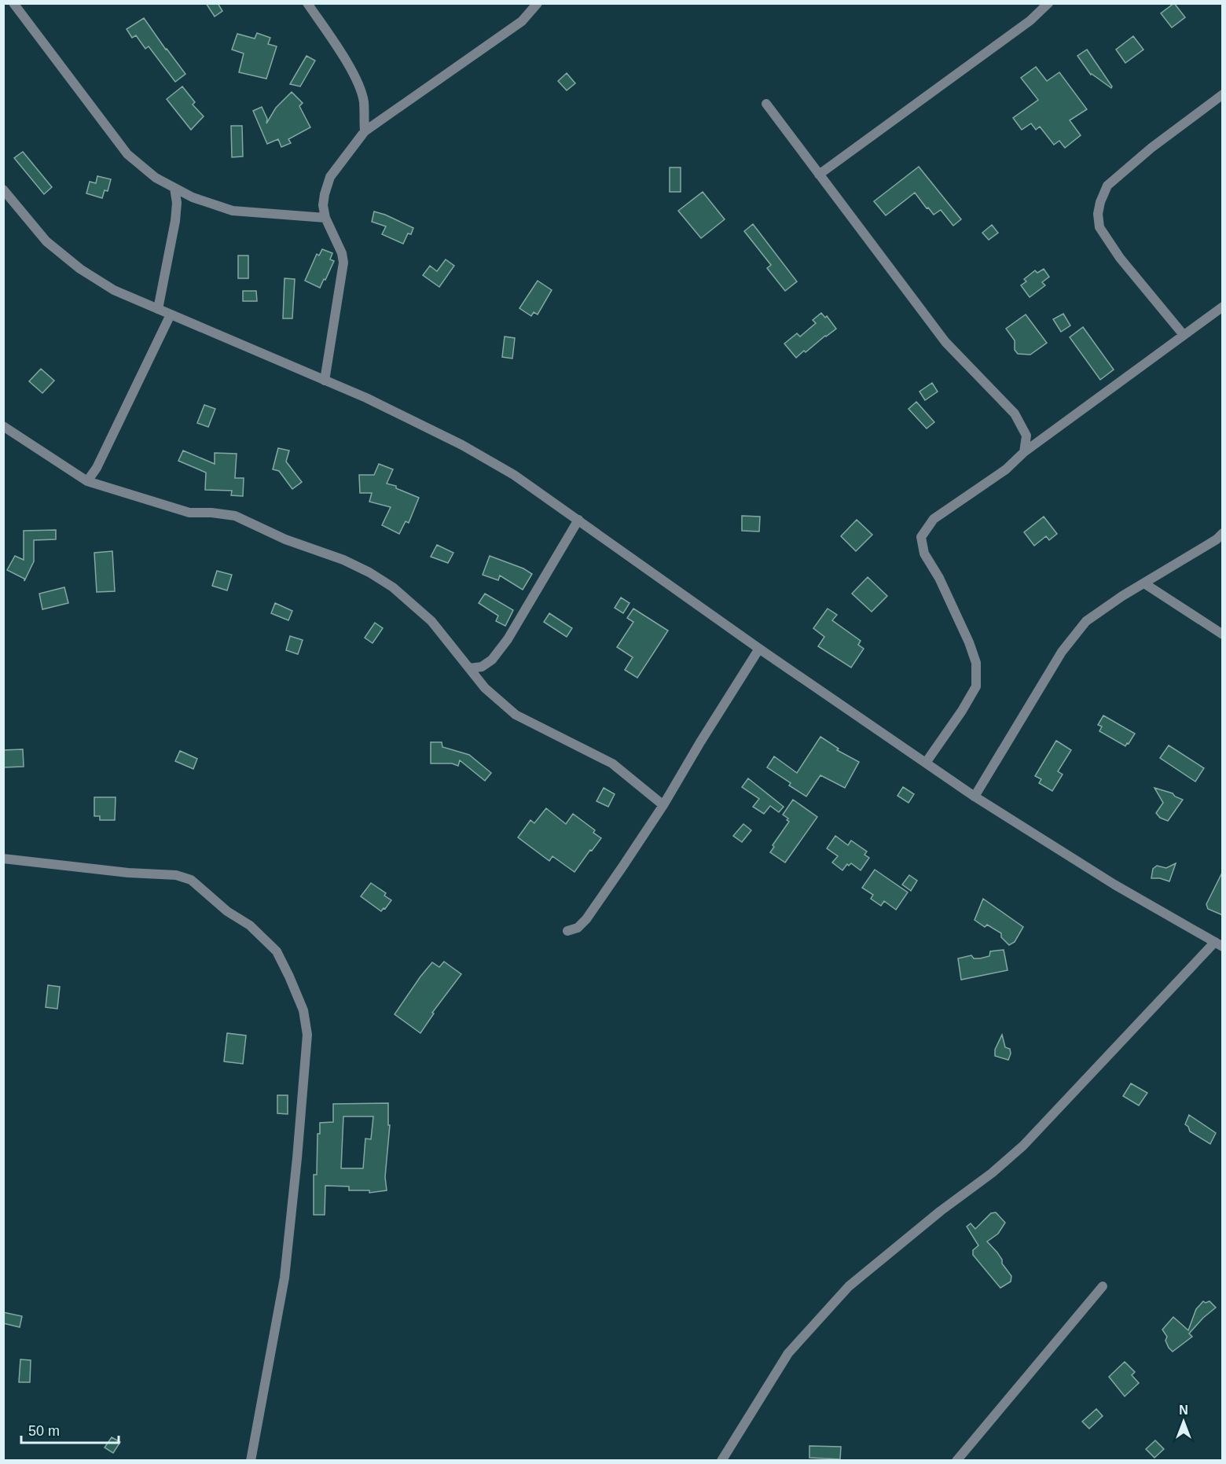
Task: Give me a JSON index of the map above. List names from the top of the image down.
{
  "scale_bar": "50 m",
  "north": "top"
}
